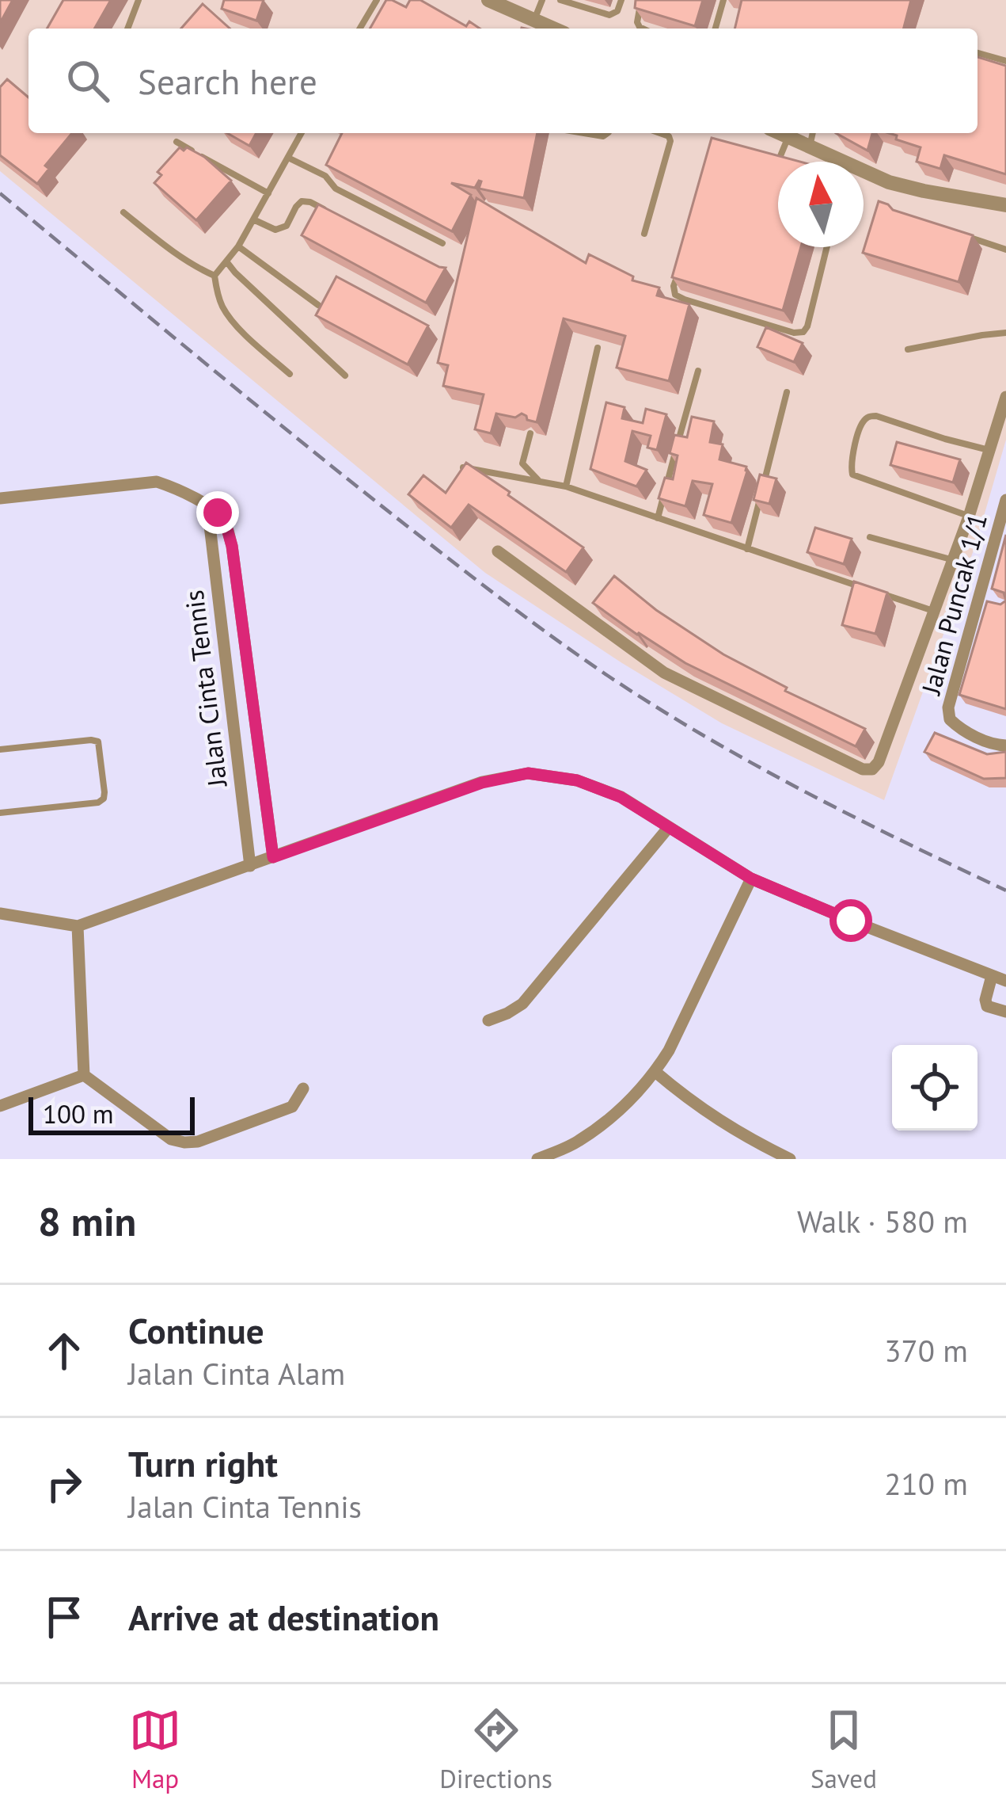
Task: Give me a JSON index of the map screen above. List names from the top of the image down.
{
  "streets": {
    "street": ["Jalan Puncak 1/1", "Jalan Cinta Tennis"]
  },
  "scale_bar": "100 m",
  "north": "top",
  "page": {
    "search": "Search here",
    "scale": "100 m",
    "heading": ["8 min", "Walk · 580 m"],
    "list": [
      ["Continue", "Jalan Cinta Alam", "370 m"],
      ["Turn right", "Jalan Cinta Tennis", "210 m"],
      "Arrive at destination"
    ],
    "nav": ["Map", "Directions", "Saved"]
  }
}
